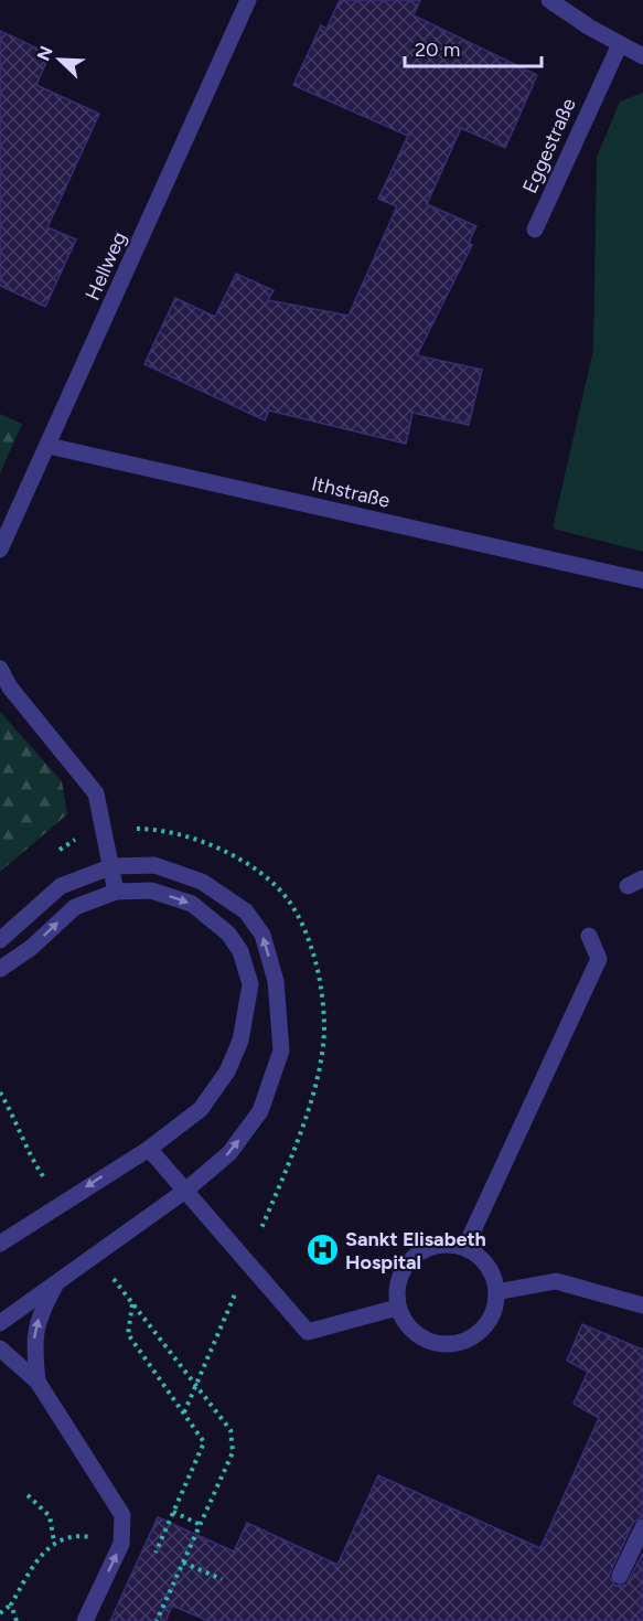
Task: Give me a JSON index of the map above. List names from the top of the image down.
{
  "streets": {
    "street": ["Eggestraße", "Hellweg", "Ithstraße"]
  },
  "crossings": [
    ["Hellweg", "Ithstraße"]
  ],
  "places": {
    "hospital": ["Sankt Elisabeth Hospital"]
  },
  "scale_bar": "20 m",
  "north": "top left"
}
